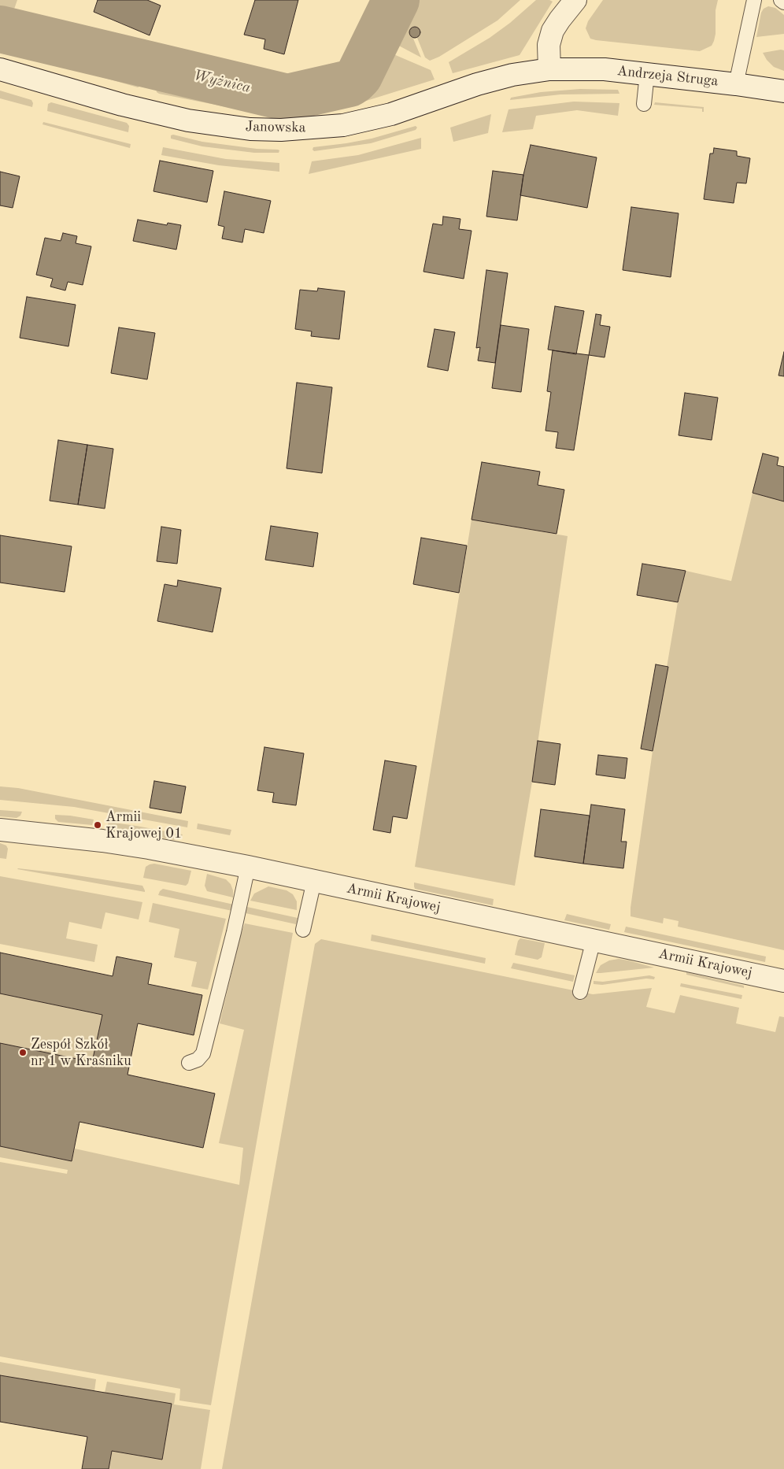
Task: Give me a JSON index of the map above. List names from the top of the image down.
{
  "streets": {
    "street": ["Andrzeja Struga", "Janowska", "Armii Krajowej"]
  },
  "crossings": [
    ["Andrzeja Struga", "Janowska"]
  ],
  "water": ["Wyżnica"],
  "places": ["Armii Krajowej 01", "Zespół Szkół nr 1 w Kraśniku"]
}
